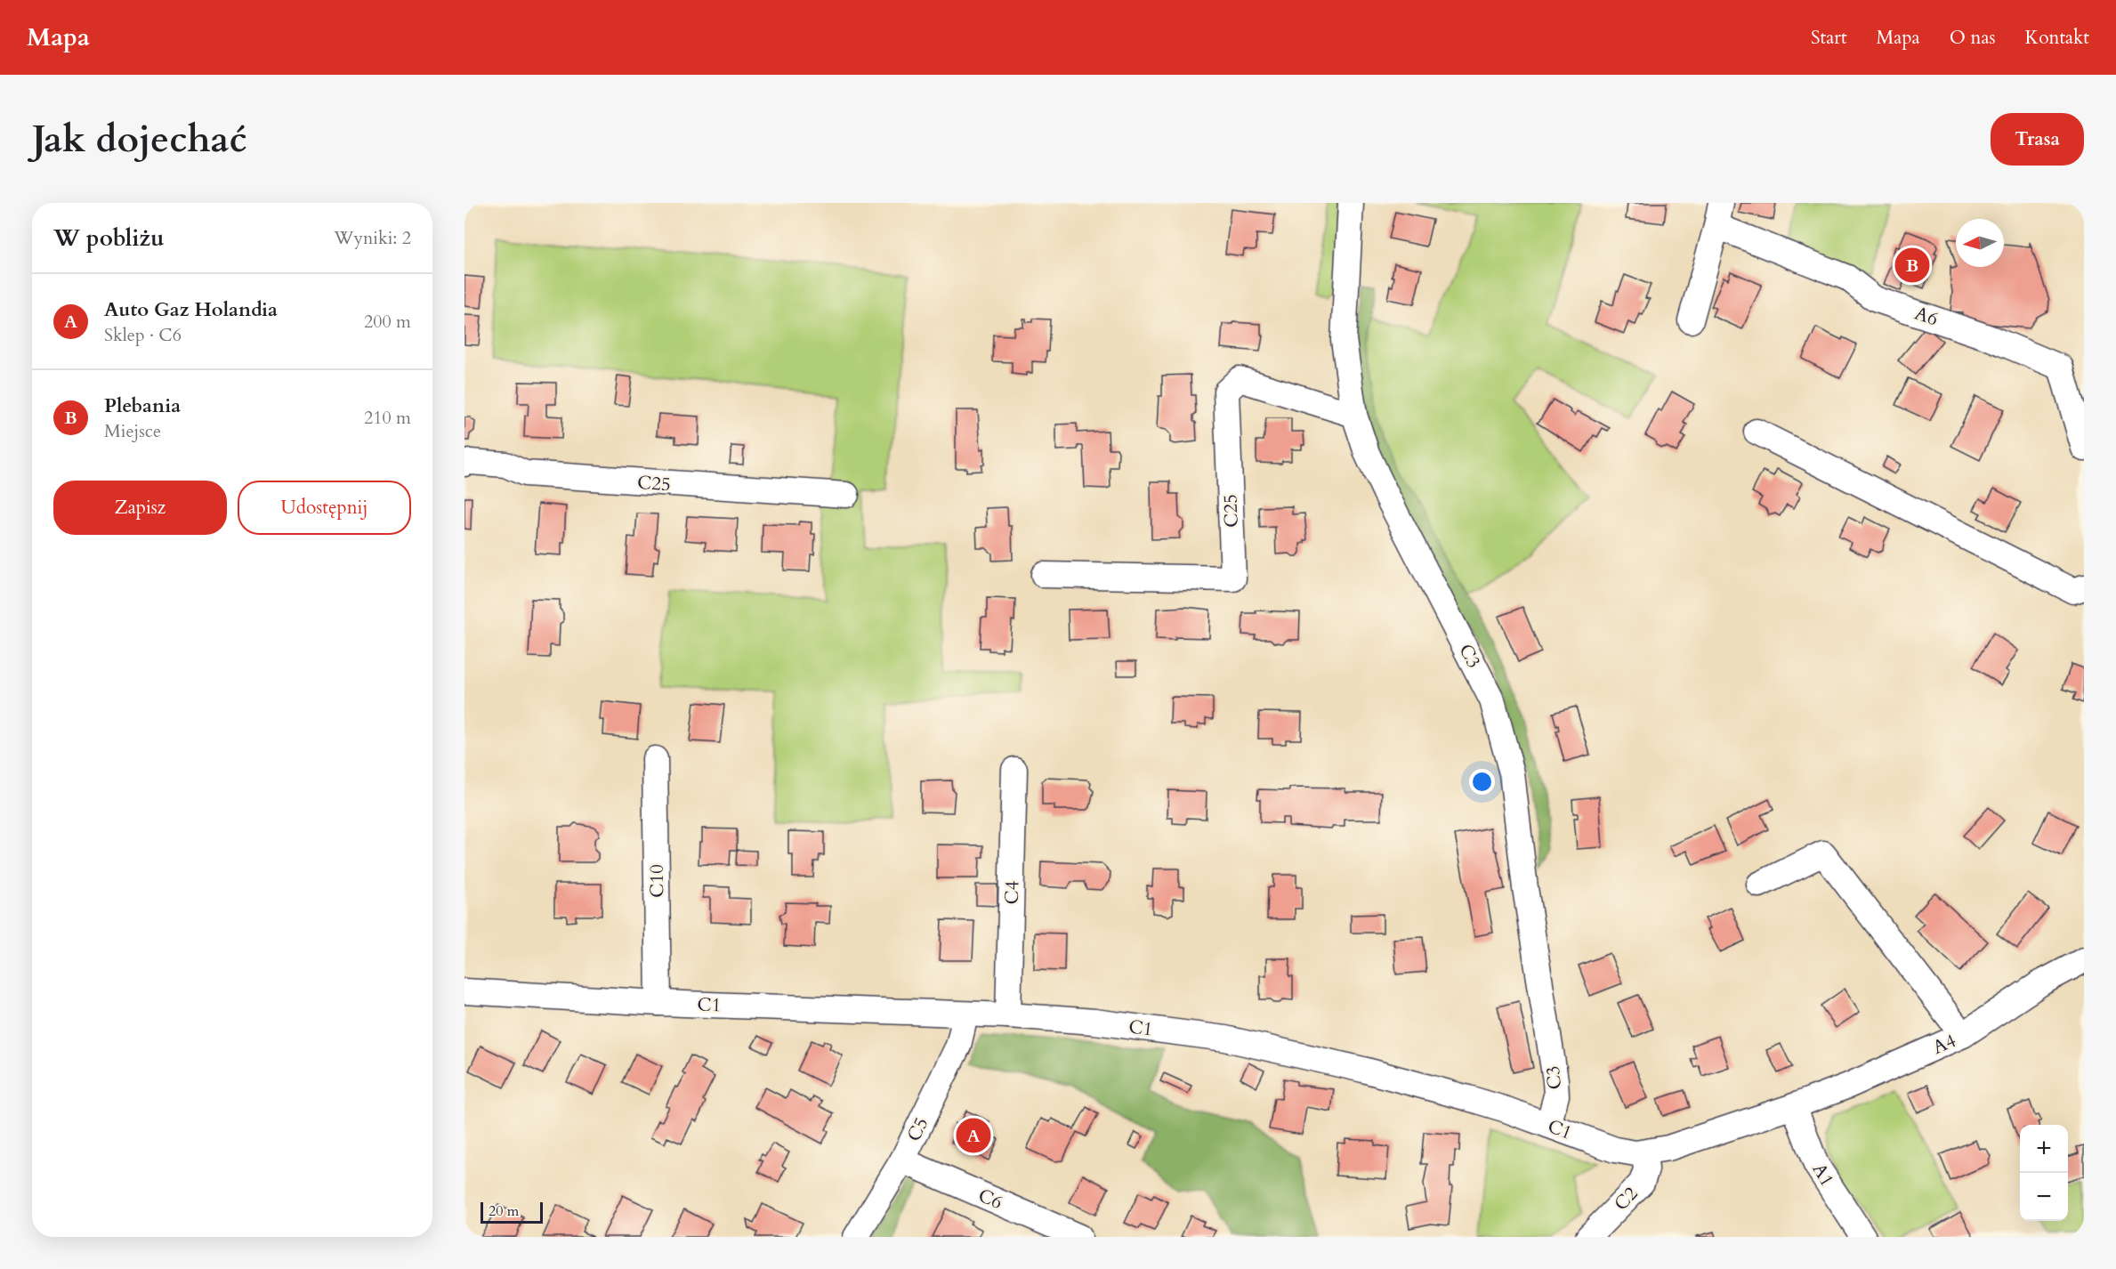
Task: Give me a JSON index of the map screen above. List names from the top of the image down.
{
  "streets": {
    "street": [
      "A6",
      "C25",
      "C3",
      "C10",
      "C4",
      "C1",
      "A4",
      "C5",
      "A1",
      "C6",
      "C2"
    ]
  },
  "crossings": [
    ["C25", "C3"],
    ["C3", "C1"],
    ["C10", "C1"],
    ["C4", "C1"],
    ["C1", "A4"],
    ["C1", "C5"],
    ["C1", "A1"],
    ["C1", "C2"],
    ["A4", "A1"],
    ["C5", "C6"]
  ],
  "scale_bar": "20 m",
  "north": "left",
  "page": {
    "header": "Mapa",
    "nav": [
      "Start",
      "Mapa",
      "O nas",
      "Kontakt"
    ],
    "buttons": [
      "Trasa",
      ["Zapisz", "Udostępnij"]
    ],
    "title": "Jak dojechać",
    "heading": ["W pobliżu", "Wyniki: 2"],
    "pins": ["B", "A"],
    "list": [
      {
        "mark": "A",
        "name": "Auto Gaz Holandia",
        "note": "Sklep · C6",
        "value": "200 m"
      },
      {
        "mark": "B",
        "name": "Plebania",
        "note": "Miejsce",
        "value": "210 m"
      }
    ],
    "map_buttons": ["+", "−"],
    "scale": "20 m"
  }
}
